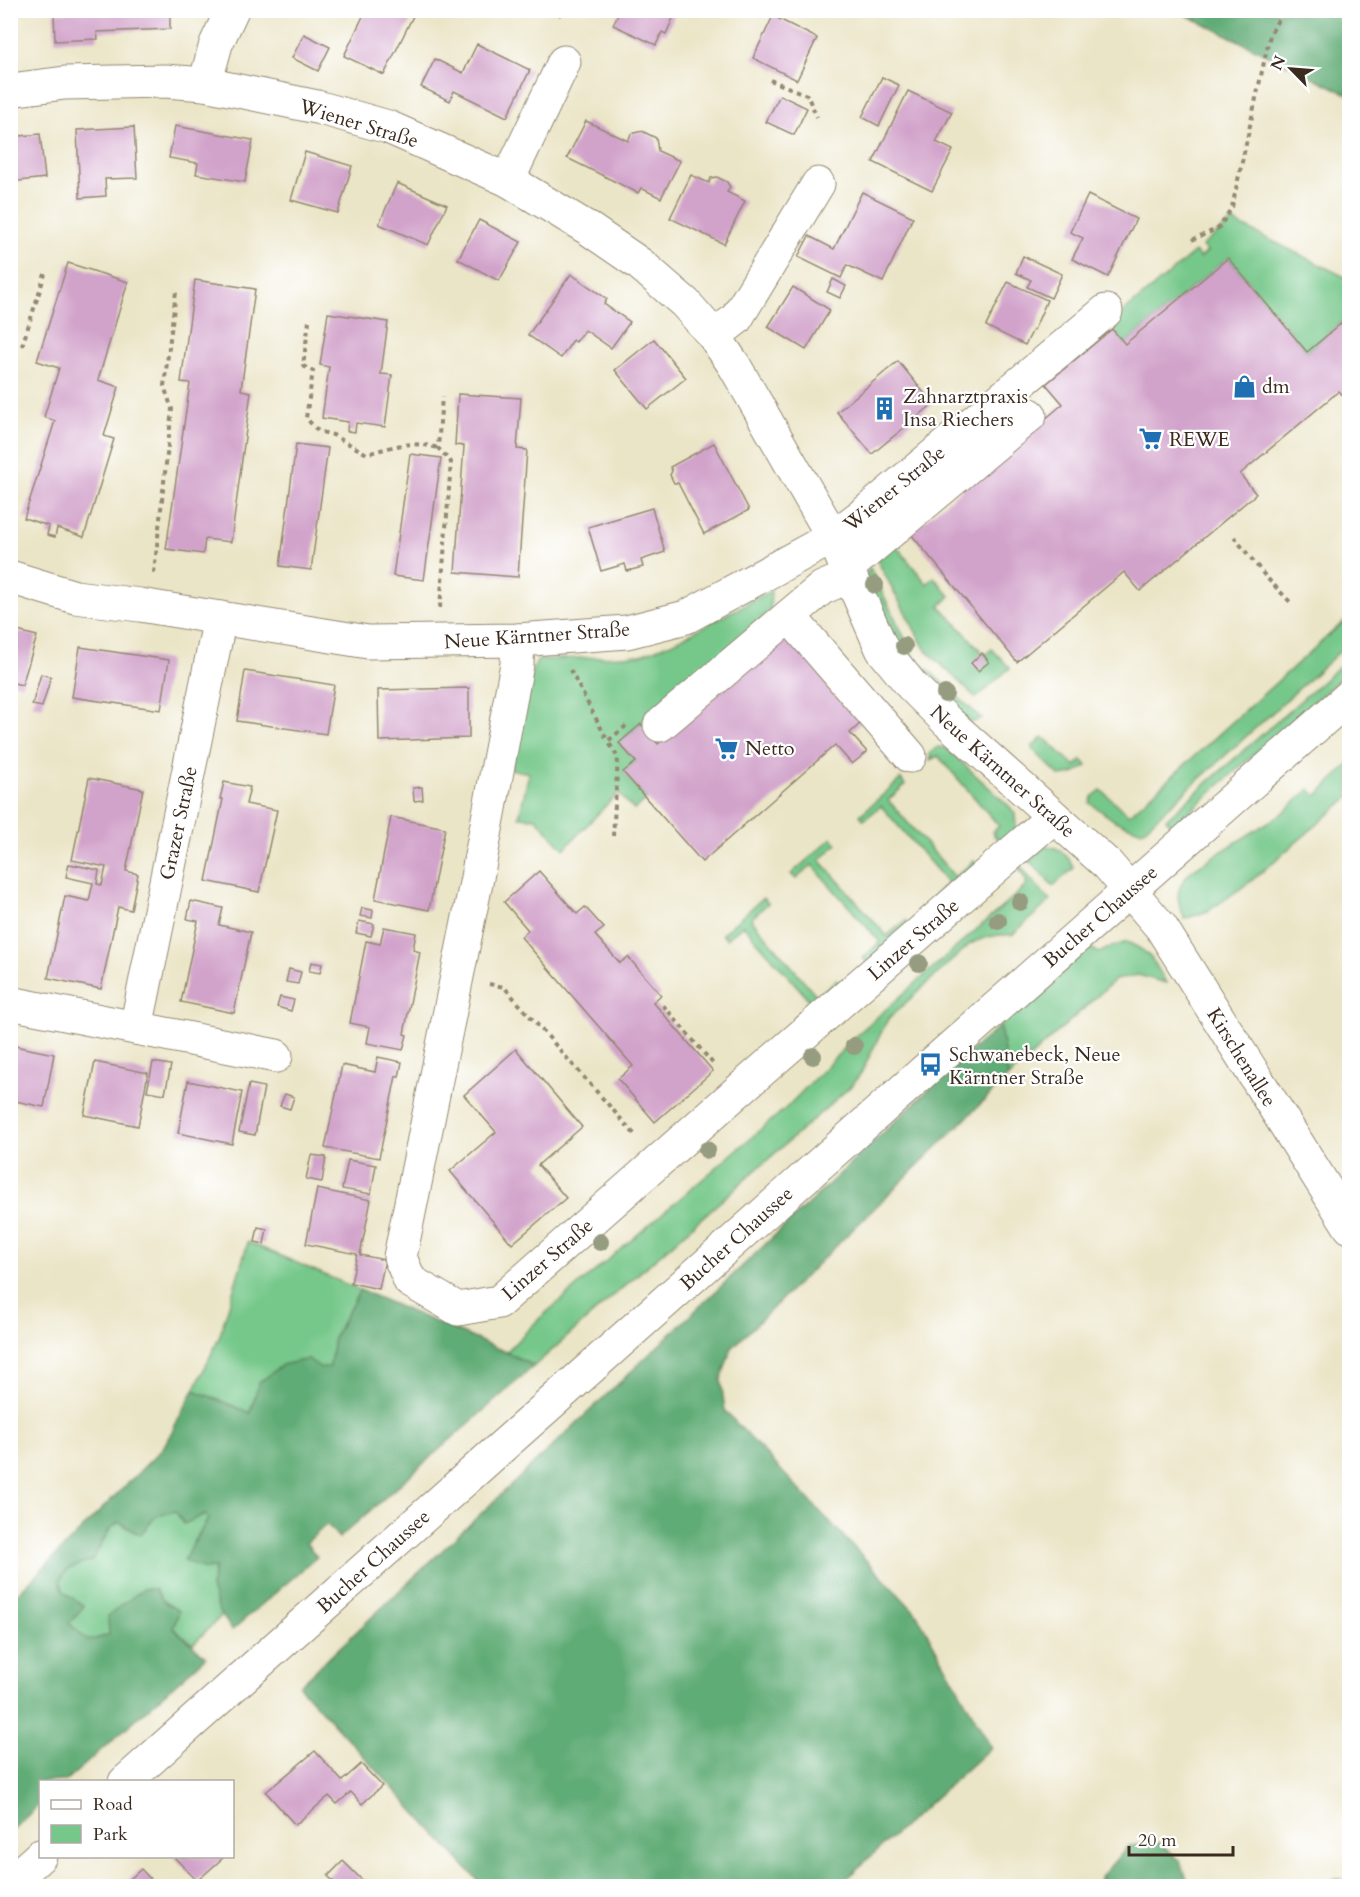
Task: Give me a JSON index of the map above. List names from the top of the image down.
{
  "streets": {
    "street": [
      "Wiener Straße",
      "Neue Kärntner Straße",
      "Grazer Straße",
      "Bucher Chaussee",
      "Linzer Straße",
      "Kirschenallee"
    ]
  },
  "crossings": [
    ["Wiener Straße", "Neue Kärntner Straße"],
    ["Neue Kärntner Straße", "Grazer Straße"],
    ["Neue Kärntner Straße", "Bucher Chaussee"],
    ["Neue Kärntner Straße", "Linzer Straße"],
    ["Neue Kärntner Straße", "Kirschenallee"],
    ["Bucher Chaussee", "Kirschenallee"]
  ],
  "places": {
    "shop": ["dm"],
    "building": ["Zahnarztpraxis Insa Riechers"],
    "supermarket": ["REWE", "Netto"],
    "bus stop": ["Schwanebeck, Neue Kärntner Straße"]
  },
  "legend": ["Road", "Park"],
  "scale_bar": "20 m",
  "north": "top left"
}
